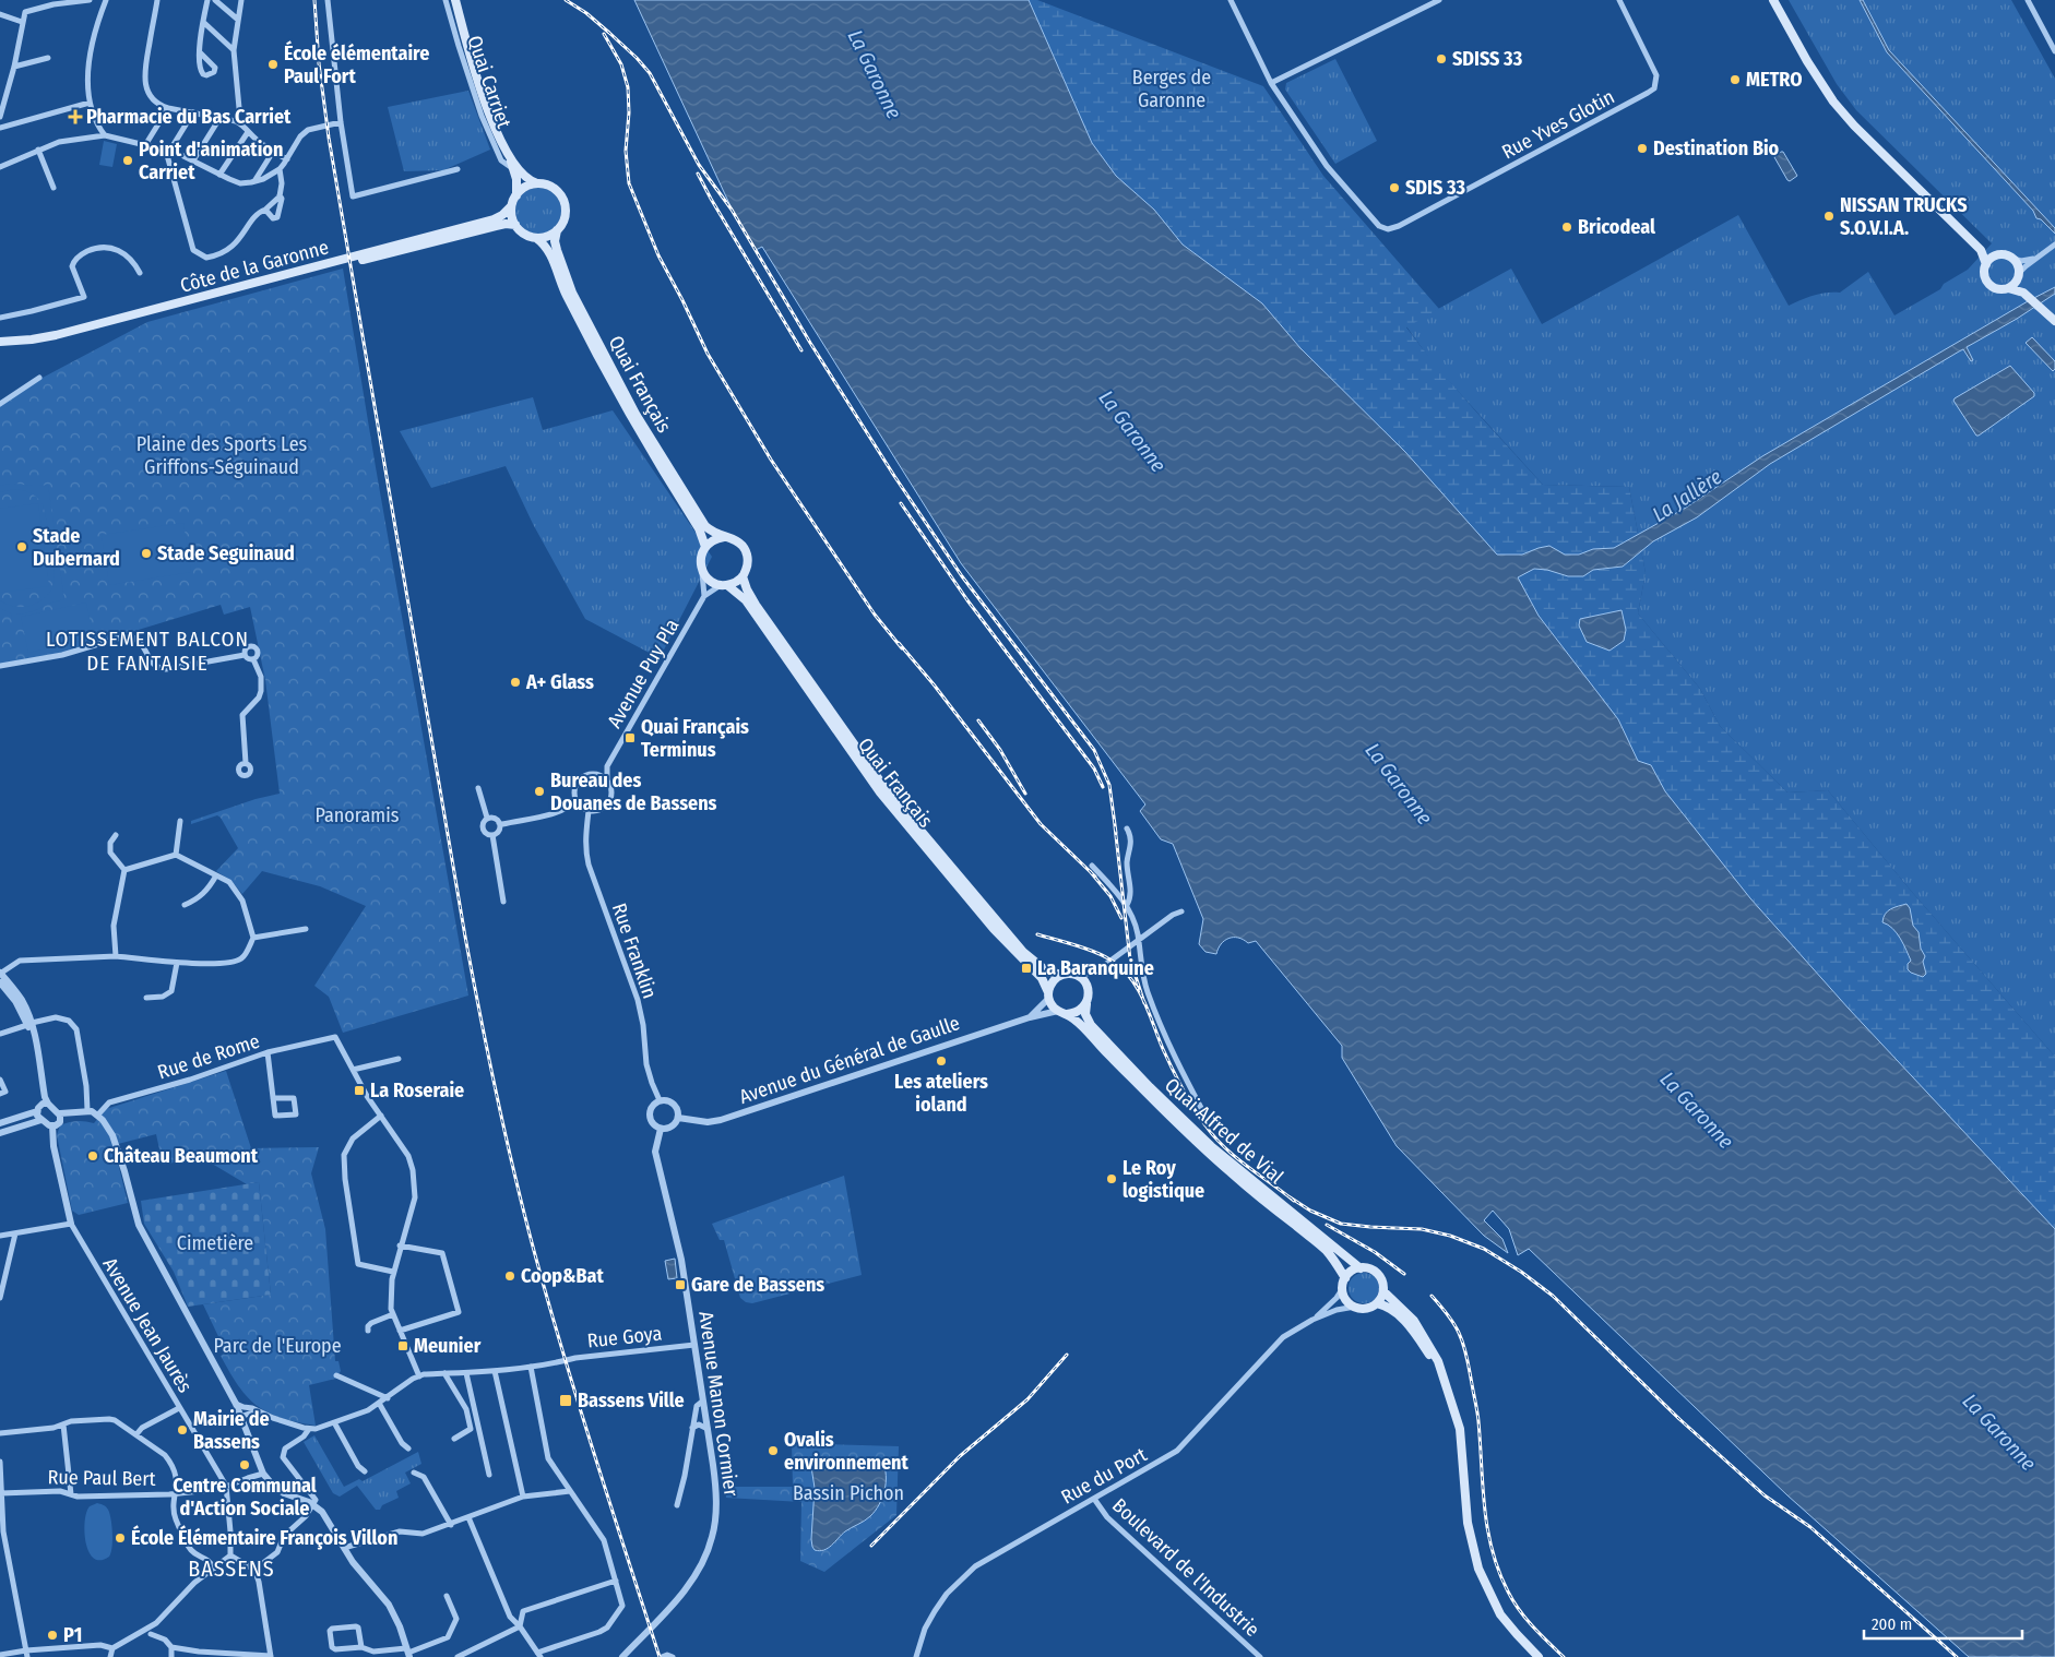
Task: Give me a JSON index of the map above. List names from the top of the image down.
{
  "streets": {
    "main road": [
      "Quai Carriet",
      "Côte de la Garonne",
      "Quai Français",
      "Quai Alfred de Vial"
    ],
    "street": [
      "Rue Yves Glotin",
      "Avenue Puy Pla",
      "Rue Franklin",
      "Rue de Rome",
      "Avenue du Général de Gaulle",
      "Avenue Jean Jaurès",
      "Rue Goya",
      "Avenue Manon Cormier",
      "Rue du Port",
      "Rue Paul Bert",
      "Boulevard de l'Industrie"
    ]
  },
  "crossings": [
    ["Quai Carriet", "Côte de la Garonne"],
    ["Quai Carriet", "Quai Français"],
    ["Côte de la Garonne", "Quai Français"],
    ["Quai Français", "Avenue Puy Pla"],
    ["Quai Français", "Avenue du Général de Gaulle"],
    ["Quai Français", "Quai Alfred de Vial"],
    ["Avenue Puy Pla", "Rue Franklin"],
    ["Rue Franklin", "Avenue du Général de Gaulle"],
    ["Rue Franklin", "Avenue Manon Cormier"],
    ["Avenue du Général de Gaulle", "Quai Alfred de Vial"],
    ["Avenue du Général de Gaulle", "Avenue Manon Cormier"],
    ["Quai Alfred de Vial", "Rue du Port"],
    ["Avenue Jean Jaurès", "Rue Paul Bert"],
    ["Rue Goya", "Avenue Manon Cormier"],
    ["Rue du Port", "Boulevard de l'Industrie"]
  ],
  "districts": ["LOTISSEMENT BALCON DE FANTAISIE", "BASSENS"],
  "water": ["La Garonne", "La Jallère"],
  "parks": [
    "Berges de Garonne",
    "Plaine des Sports Les Griffons-Séguinaud",
    "Panoramis",
    "Cimetière",
    "Parc de l'Europe",
    "Bassin Pichon"
  ],
  "places": {
    "other": [
      "SDISS 33",
      "École élémentaire Paul Fort",
      "METRO",
      "Destination Bio",
      "Point d'animation Carriet",
      "SDIS 33",
      "NISSAN TRUCKS S.O.V.I.A.",
      "Bricodeal",
      "Stade Dubernard",
      "Stade Seguinaud",
      "A+ Glass",
      "Bureau des Douanes de Bassens",
      "Les ateliers ioland",
      "Château Beaumont",
      "Le Roy logistique",
      "Coop&Bat",
      "Mairie de Bassens",
      "Ovalis environnement",
      "Centre Communal d'Action Sociale",
      "École Élémentaire François Villon",
      "P1"
    ],
    "health": ["Pharmacie du Bas Carriet"],
    "transit": [
      "Quai Français Terminus",
      "La Baranquine",
      "La Roseraie",
      "Gare de Bassens",
      "Meunier",
      "Bassens Ville"
    ]
  },
  "scale_bar": "200 m"
}
